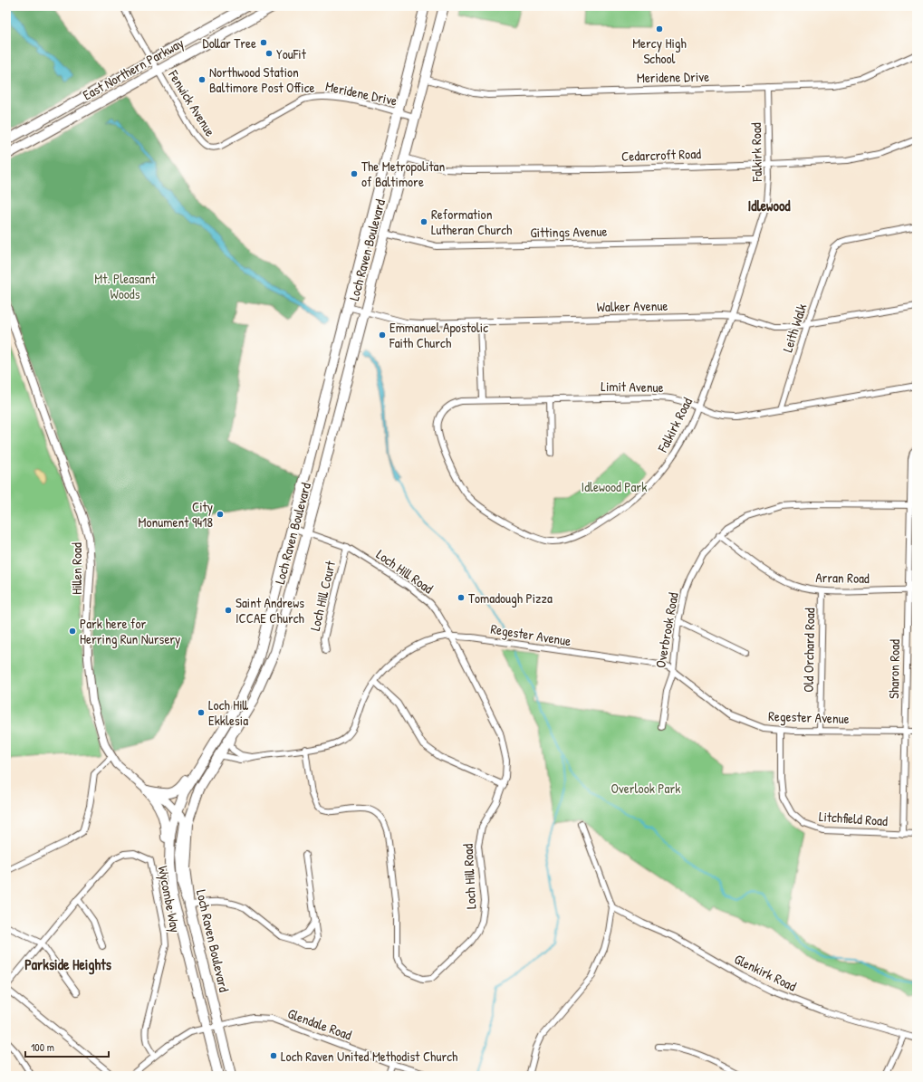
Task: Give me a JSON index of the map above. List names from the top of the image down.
{
  "streets": {
    "main road": ["East Northern Parkway", "Loch Raven Boulevard"],
    "street": [
      "Meridene Drive",
      "Fenwick Avenue",
      "Falkirk Road",
      "Cedarcroft Road",
      "Gittings Avenue",
      "Walker Avenue",
      "Leith Walk",
      "Limit Avenue",
      "Hillen Road",
      "Loch Hill Road",
      "Arran Road",
      "Loch Hill Court",
      "Overbrook Road",
      "Regester Avenue",
      "Old Orchard Road",
      "Sharon Road",
      "Litchfield Road",
      "Wycombe Way",
      "Glenkirk Road",
      "Glendale Road"
    ]
  },
  "crossings": [
    ["East Northern Parkway", "Fenwick Avenue"],
    ["Meridene Drive", "Fenwick Avenue"],
    ["Meridene Drive", "Falkirk Road"],
    ["Meridene Drive", "Loch Raven Boulevard"],
    ["Falkirk Road", "Cedarcroft Road"],
    ["Falkirk Road", "Gittings Avenue"],
    ["Falkirk Road", "Walker Avenue"],
    ["Falkirk Road", "Limit Avenue"],
    ["Cedarcroft Road", "Loch Raven Boulevard"],
    ["Gittings Avenue", "Loch Raven Boulevard"],
    ["Loch Raven Boulevard", "Walker Avenue"],
    ["Loch Raven Boulevard", "Hillen Road"],
    ["Loch Raven Boulevard", "Loch Hill Road"],
    ["Loch Raven Boulevard", "Regester Avenue"],
    ["Loch Raven Boulevard", "Glendale Road"],
    ["Walker Avenue", "Leith Walk"],
    ["Leith Walk", "Limit Avenue"],
    ["Loch Hill Road", "Loch Hill Court"],
    ["Loch Hill Road", "Regester Avenue"],
    ["Arran Road", "Overbrook Road"],
    ["Arran Road", "Old Orchard Road"],
    ["Arran Road", "Sharon Road"],
    ["Overbrook Road", "Regester Avenue"],
    ["Overbrook Road", "Sharon Road"],
    ["Regester Avenue", "Old Orchard Road"],
    ["Regester Avenue", "Sharon Road"],
    ["Regester Avenue", "Litchfield Road"],
    ["Sharon Road", "Litchfield Road"],
    ["Wycombe Way", "Glendale Road"]
  ],
  "districts": ["Idlewood", "Parkside Heights"],
  "parks": ["Mt. Pleasant Woods", "Idlewood Park", "Overlook Park"],
  "places": [
    "Mercy High School",
    "Dollar Tree",
    "YouFit",
    "Northwood Station Baltimore Post Office",
    "The Metropolitan of Baltimore",
    "Reformation Lutheran Church",
    "Emmanuel Apostolic Faith Church",
    "City Monument 9418",
    "Tomadough Pizza",
    "Saint Andrews ICCAE Church",
    "Park here for Herring Run Nursery",
    "Loch Hill Ekklesia",
    "Loch Raven United Methodist Church"
  ],
  "scale_bar": "100 m"
}
